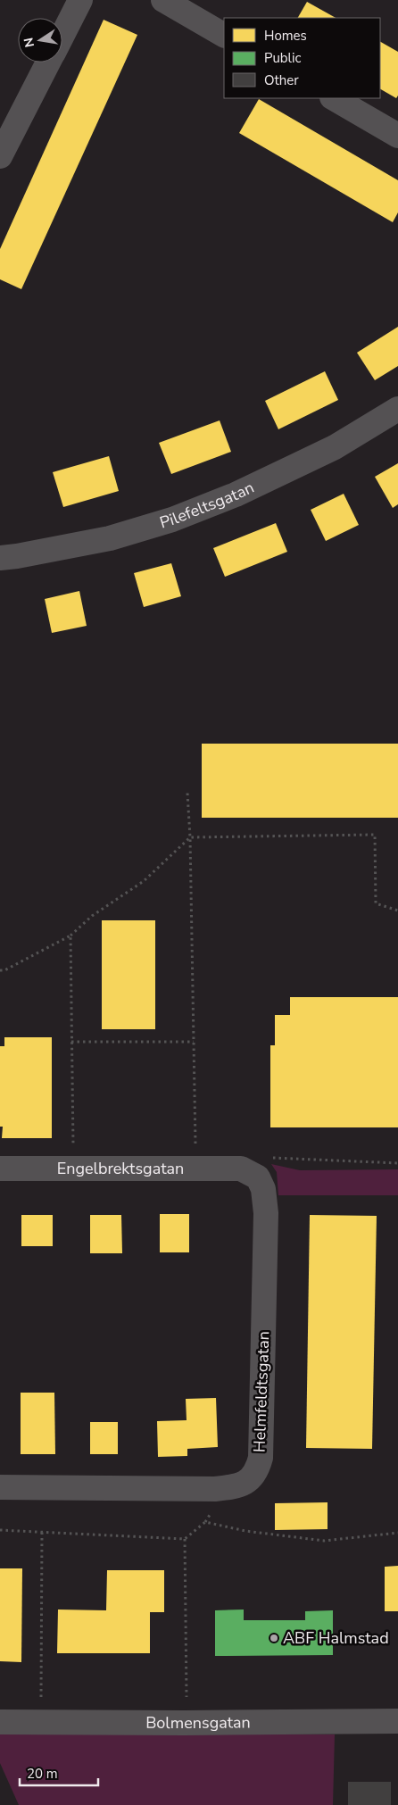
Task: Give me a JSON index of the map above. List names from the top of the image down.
{
  "streets": {
    "street": [
      "Pilefeltsgatan",
      "Engelbrektsgatan",
      "Helmfeldtsgatan",
      "Bolmensgatan"
    ]
  },
  "crossings": [
    ["Engelbrektsgatan", "Helmfeldtsgatan"]
  ],
  "places": ["ABF Halmstad"],
  "legend": ["Homes", "Public", "Other"],
  "scale_bar": "20 m",
  "north": "left"
}
